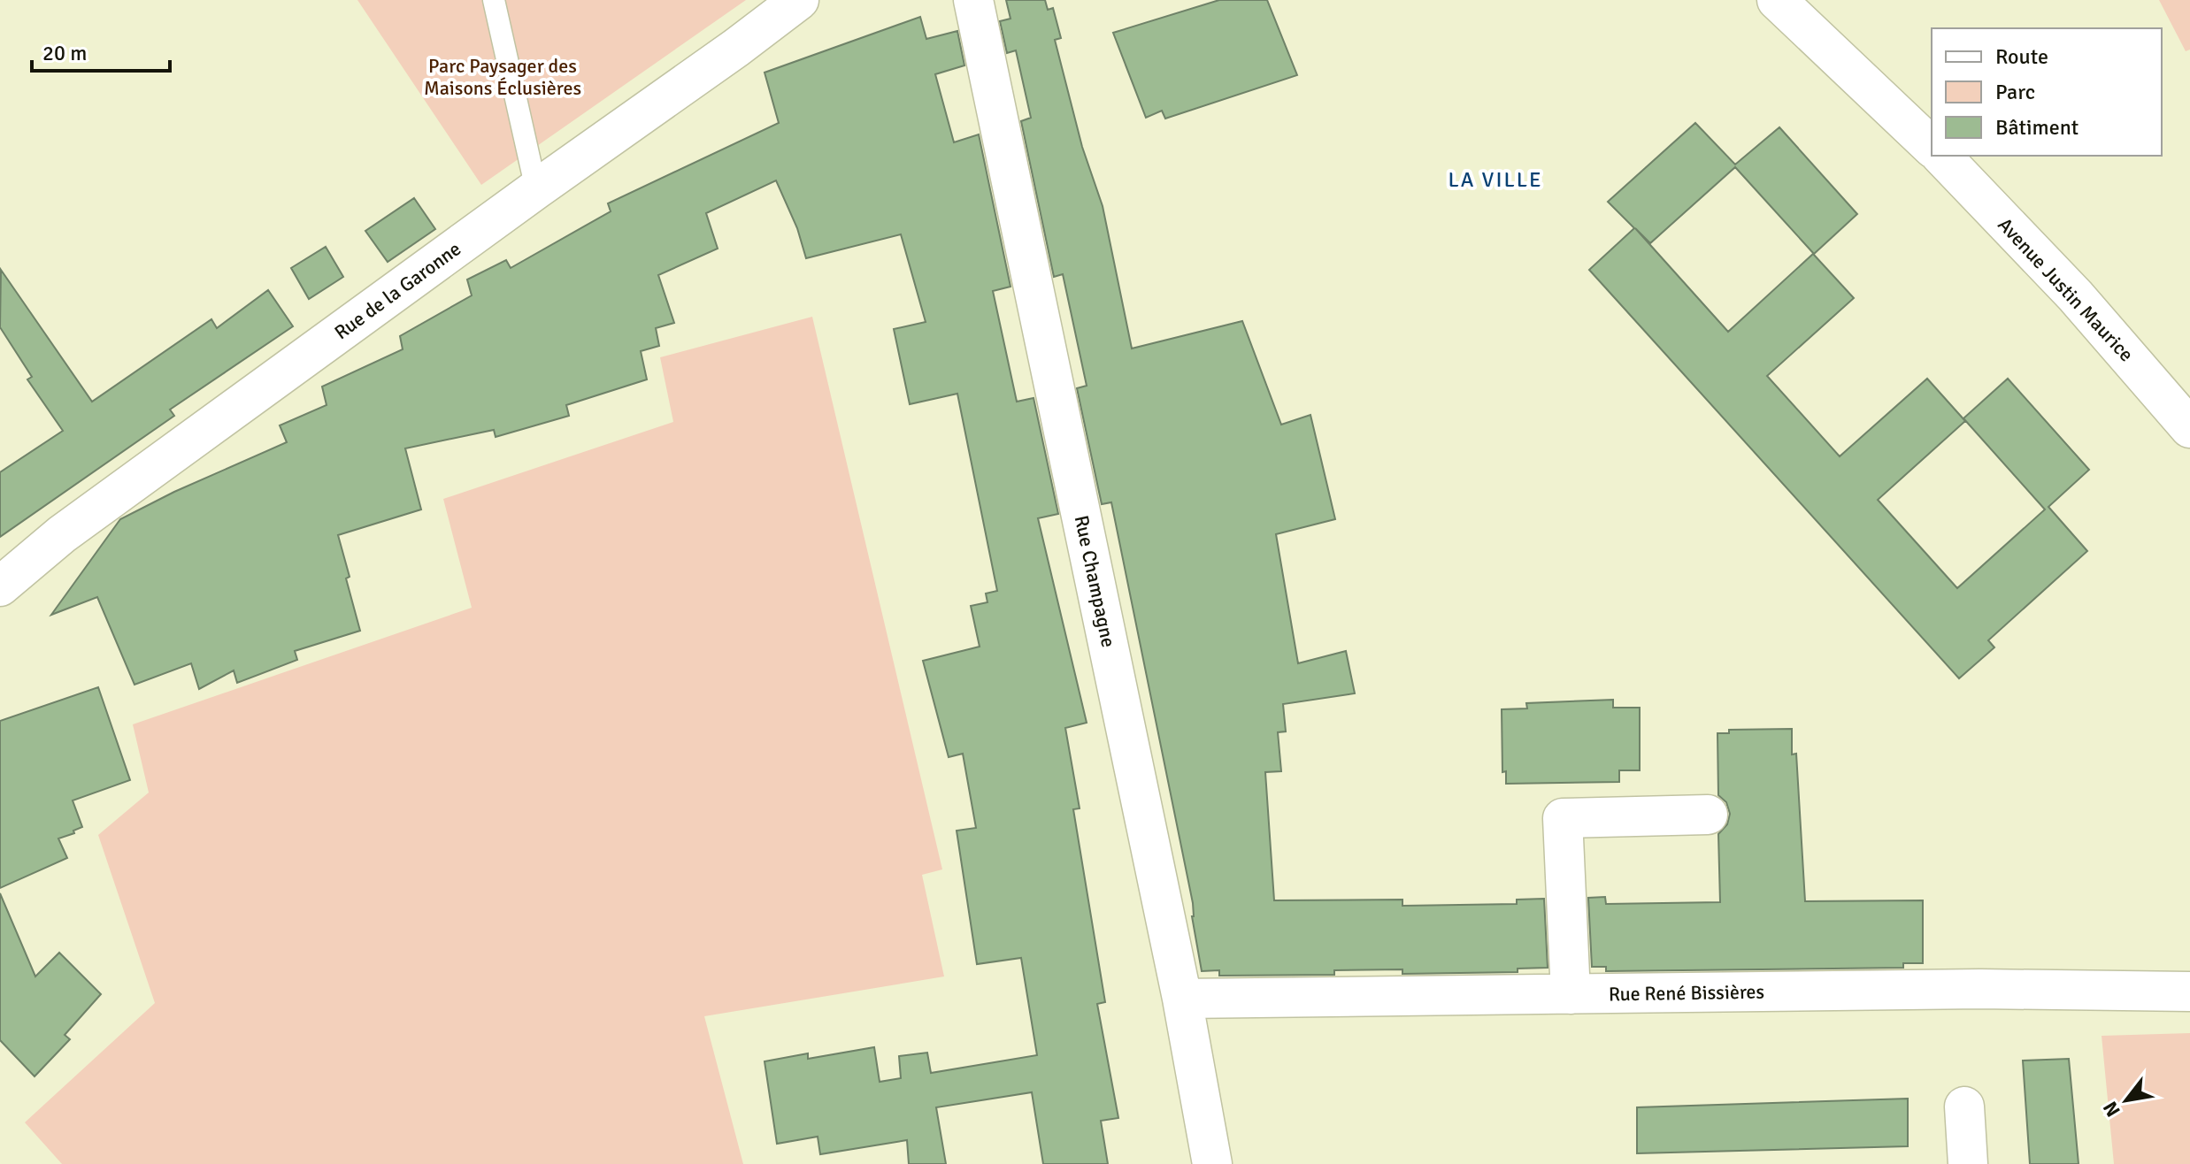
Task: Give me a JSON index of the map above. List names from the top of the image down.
{
  "streets": {
    "street": [
      "Avenue Justin Maurice",
      "Rue de la Garonne",
      "Rue Champagne",
      "Rue René Bissières"
    ]
  },
  "crossings": [
    ["Rue Champagne", "Rue René Bissières"]
  ],
  "districts": ["LA VILLE"],
  "parks": ["Parc Paysager des Maisons Éclusières"],
  "legend": ["Route", "Parc", "Bâtiment"],
  "scale_bar": "20 m",
  "north": "bottom left"
}
